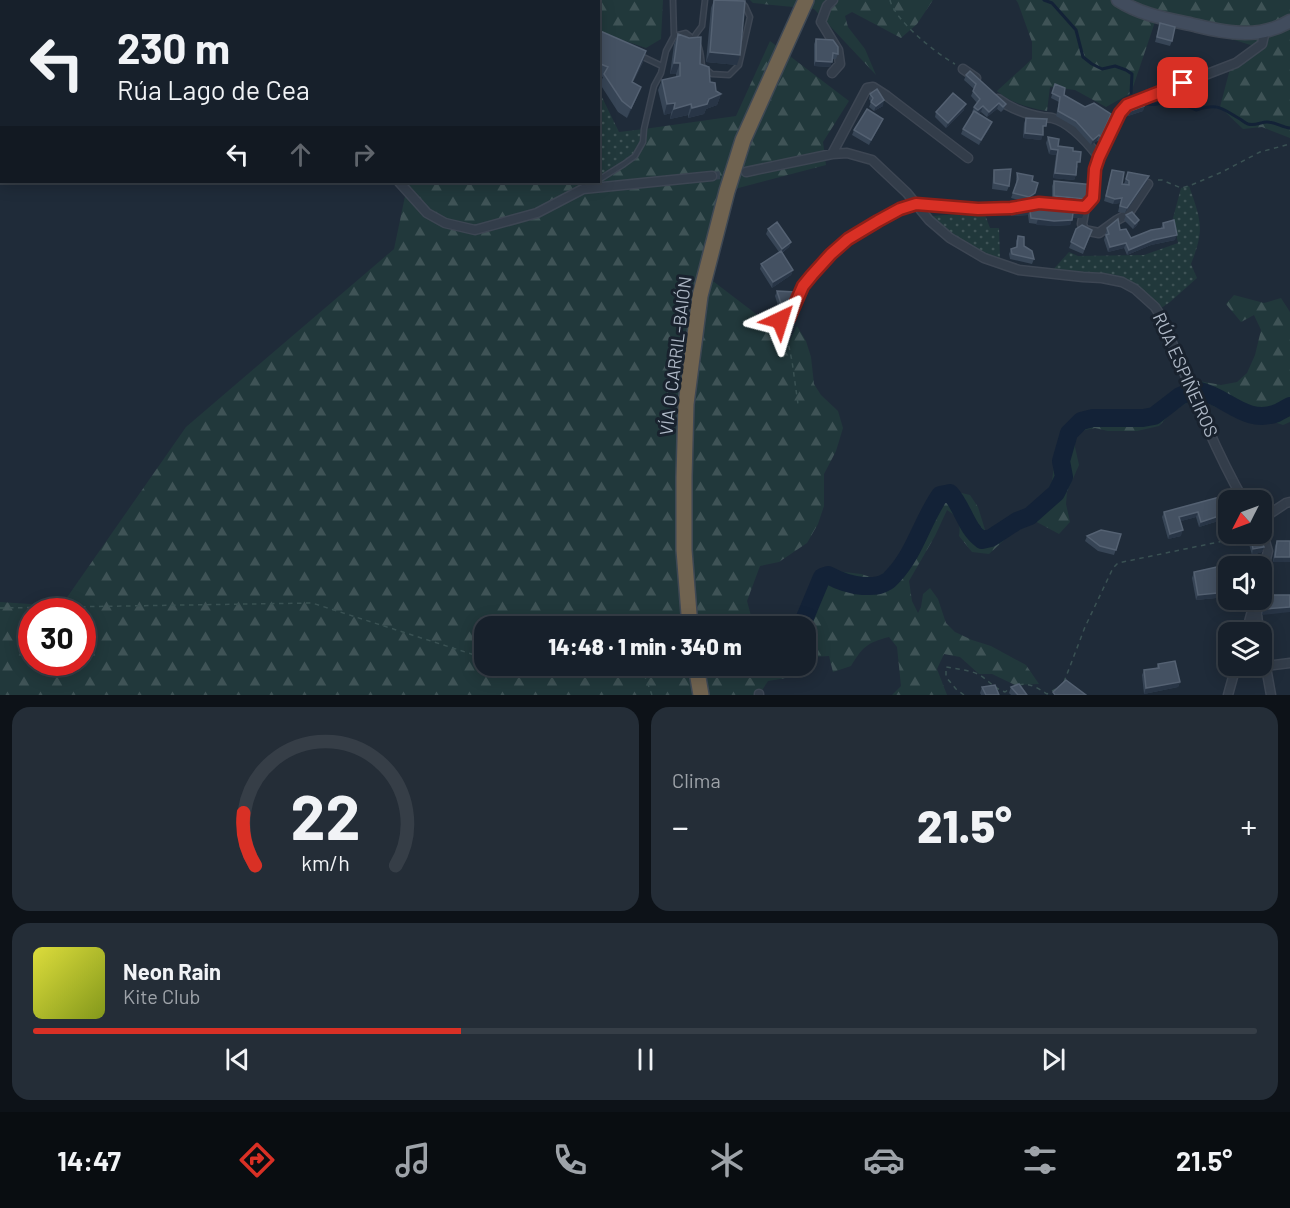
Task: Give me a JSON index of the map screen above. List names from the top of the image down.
{
  "streets": {
    "highway": ["VÍA O CARRIL-BAIÓN"],
    "street": ["RÚA ESPIÑEIROS"]
  },
  "north": "bottom left",
  "page": {
    "turn": ["230 m", "Rúa Lago de Cea"],
    "limit": "30",
    "trip": "14:48 · 1 min · 340 m",
    "tile": "Clima",
    "heat": ["−", "21.5°", "+"],
    "song": ["Neon Rain", "Kite Club"],
    "tabs": ["14:47", "21.5°"],
    "gauge": ["22", "km/h"]
  }
}
